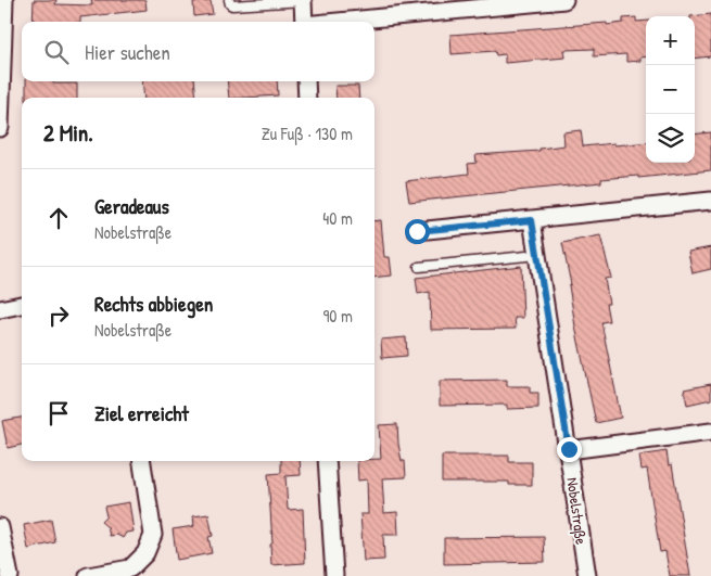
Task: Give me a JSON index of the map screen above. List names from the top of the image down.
{
  "streets": {
    "street": ["Nobelstraße"]
  },
  "page": {
    "map_buttons": ["+", "−"],
    "search": "Hier suchen",
    "heading": ["2 Min.", "Zu Fuß · 130 m"],
    "list": [
      ["Geradeaus", "Nobelstraße", "40 m"],
      ["Rechts abbiegen", "Nobelstraße", "90 m"],
      "Ziel erreicht"
    ]
  }
}
